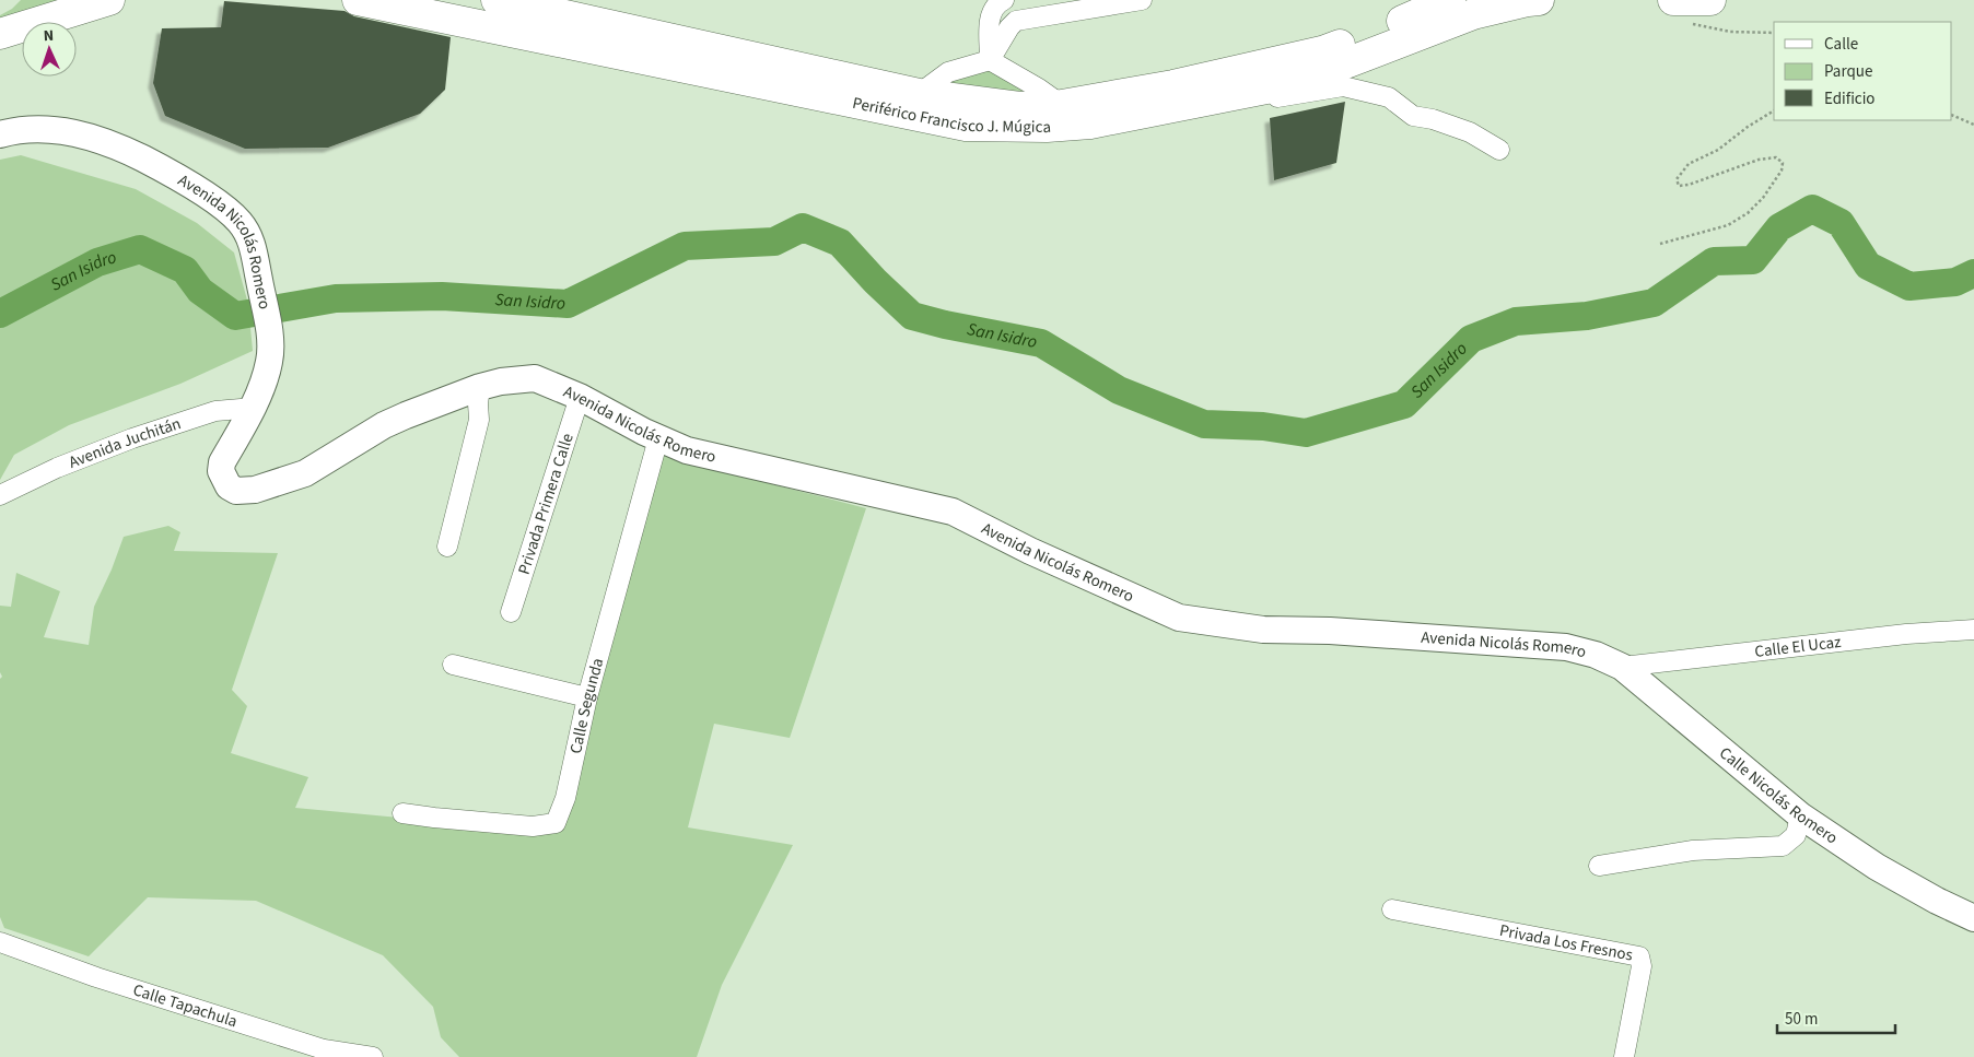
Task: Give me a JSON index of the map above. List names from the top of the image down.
{
  "streets": {
    "main road": ["Periférico Francisco J. Múgica"],
    "street": [
      "Avenida Nicolás Romero",
      "Avenida Juchitán",
      "Privada Primera Calle",
      "Calle El Ucaz",
      "Calle Segunda",
      "Calle Nicolás Romero",
      "Privada Los Fresnos",
      "Calle Tapachula"
    ]
  },
  "crossings": [
    ["Avenida Nicolás Romero", "Avenida Juchitán"],
    ["Avenida Nicolás Romero", "Privada Primera Calle"],
    ["Avenida Nicolás Romero", "Calle Segunda"],
    ["Avenida Nicolás Romero", "Calle Nicolás Romero"],
    ["Calle El Ucaz", "Calle Nicolás Romero"]
  ],
  "water": ["San Isidro"],
  "legend": ["Calle", "Parque", "Edificio"],
  "scale_bar": "50 m",
  "north": "top"
}
